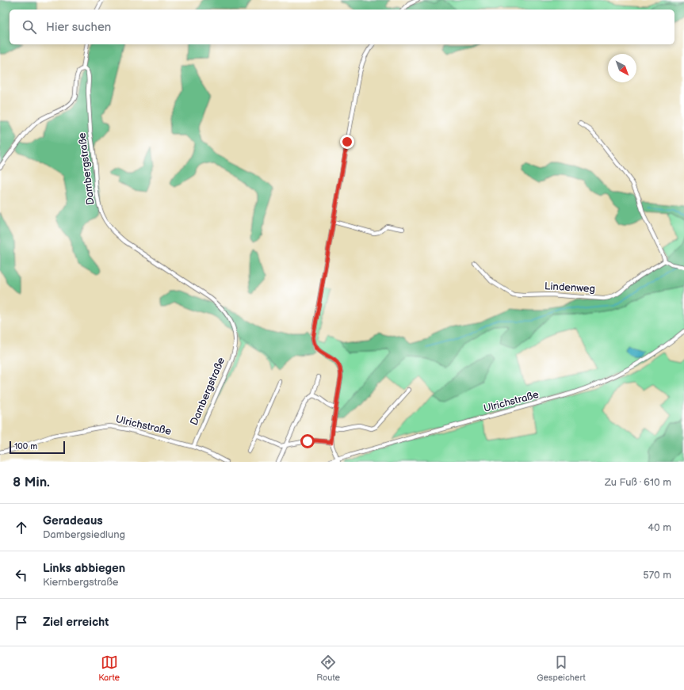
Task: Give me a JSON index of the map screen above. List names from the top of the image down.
{
  "streets": {
    "street": ["Dambergstraße", "Lindenweg", "Ulrichstraße"]
  },
  "crossings": [
    ["Dambergstraße", "Ulrichstraße"]
  ],
  "scale_bar": "100 m",
  "north": "bottom right",
  "page": {
    "search": "Hier suchen",
    "scale": "100 m",
    "heading": ["8 Min.", "Zu Fuß · 610 m"],
    "list": [
      ["Geradeaus", "Dambergsiedlung", "40 m"],
      ["Links abbiegen", "Kiernbergstraße", "570 m"],
      "Ziel erreicht"
    ],
    "nav": ["Karte", "Route", "Gespeichert"]
  }
}
